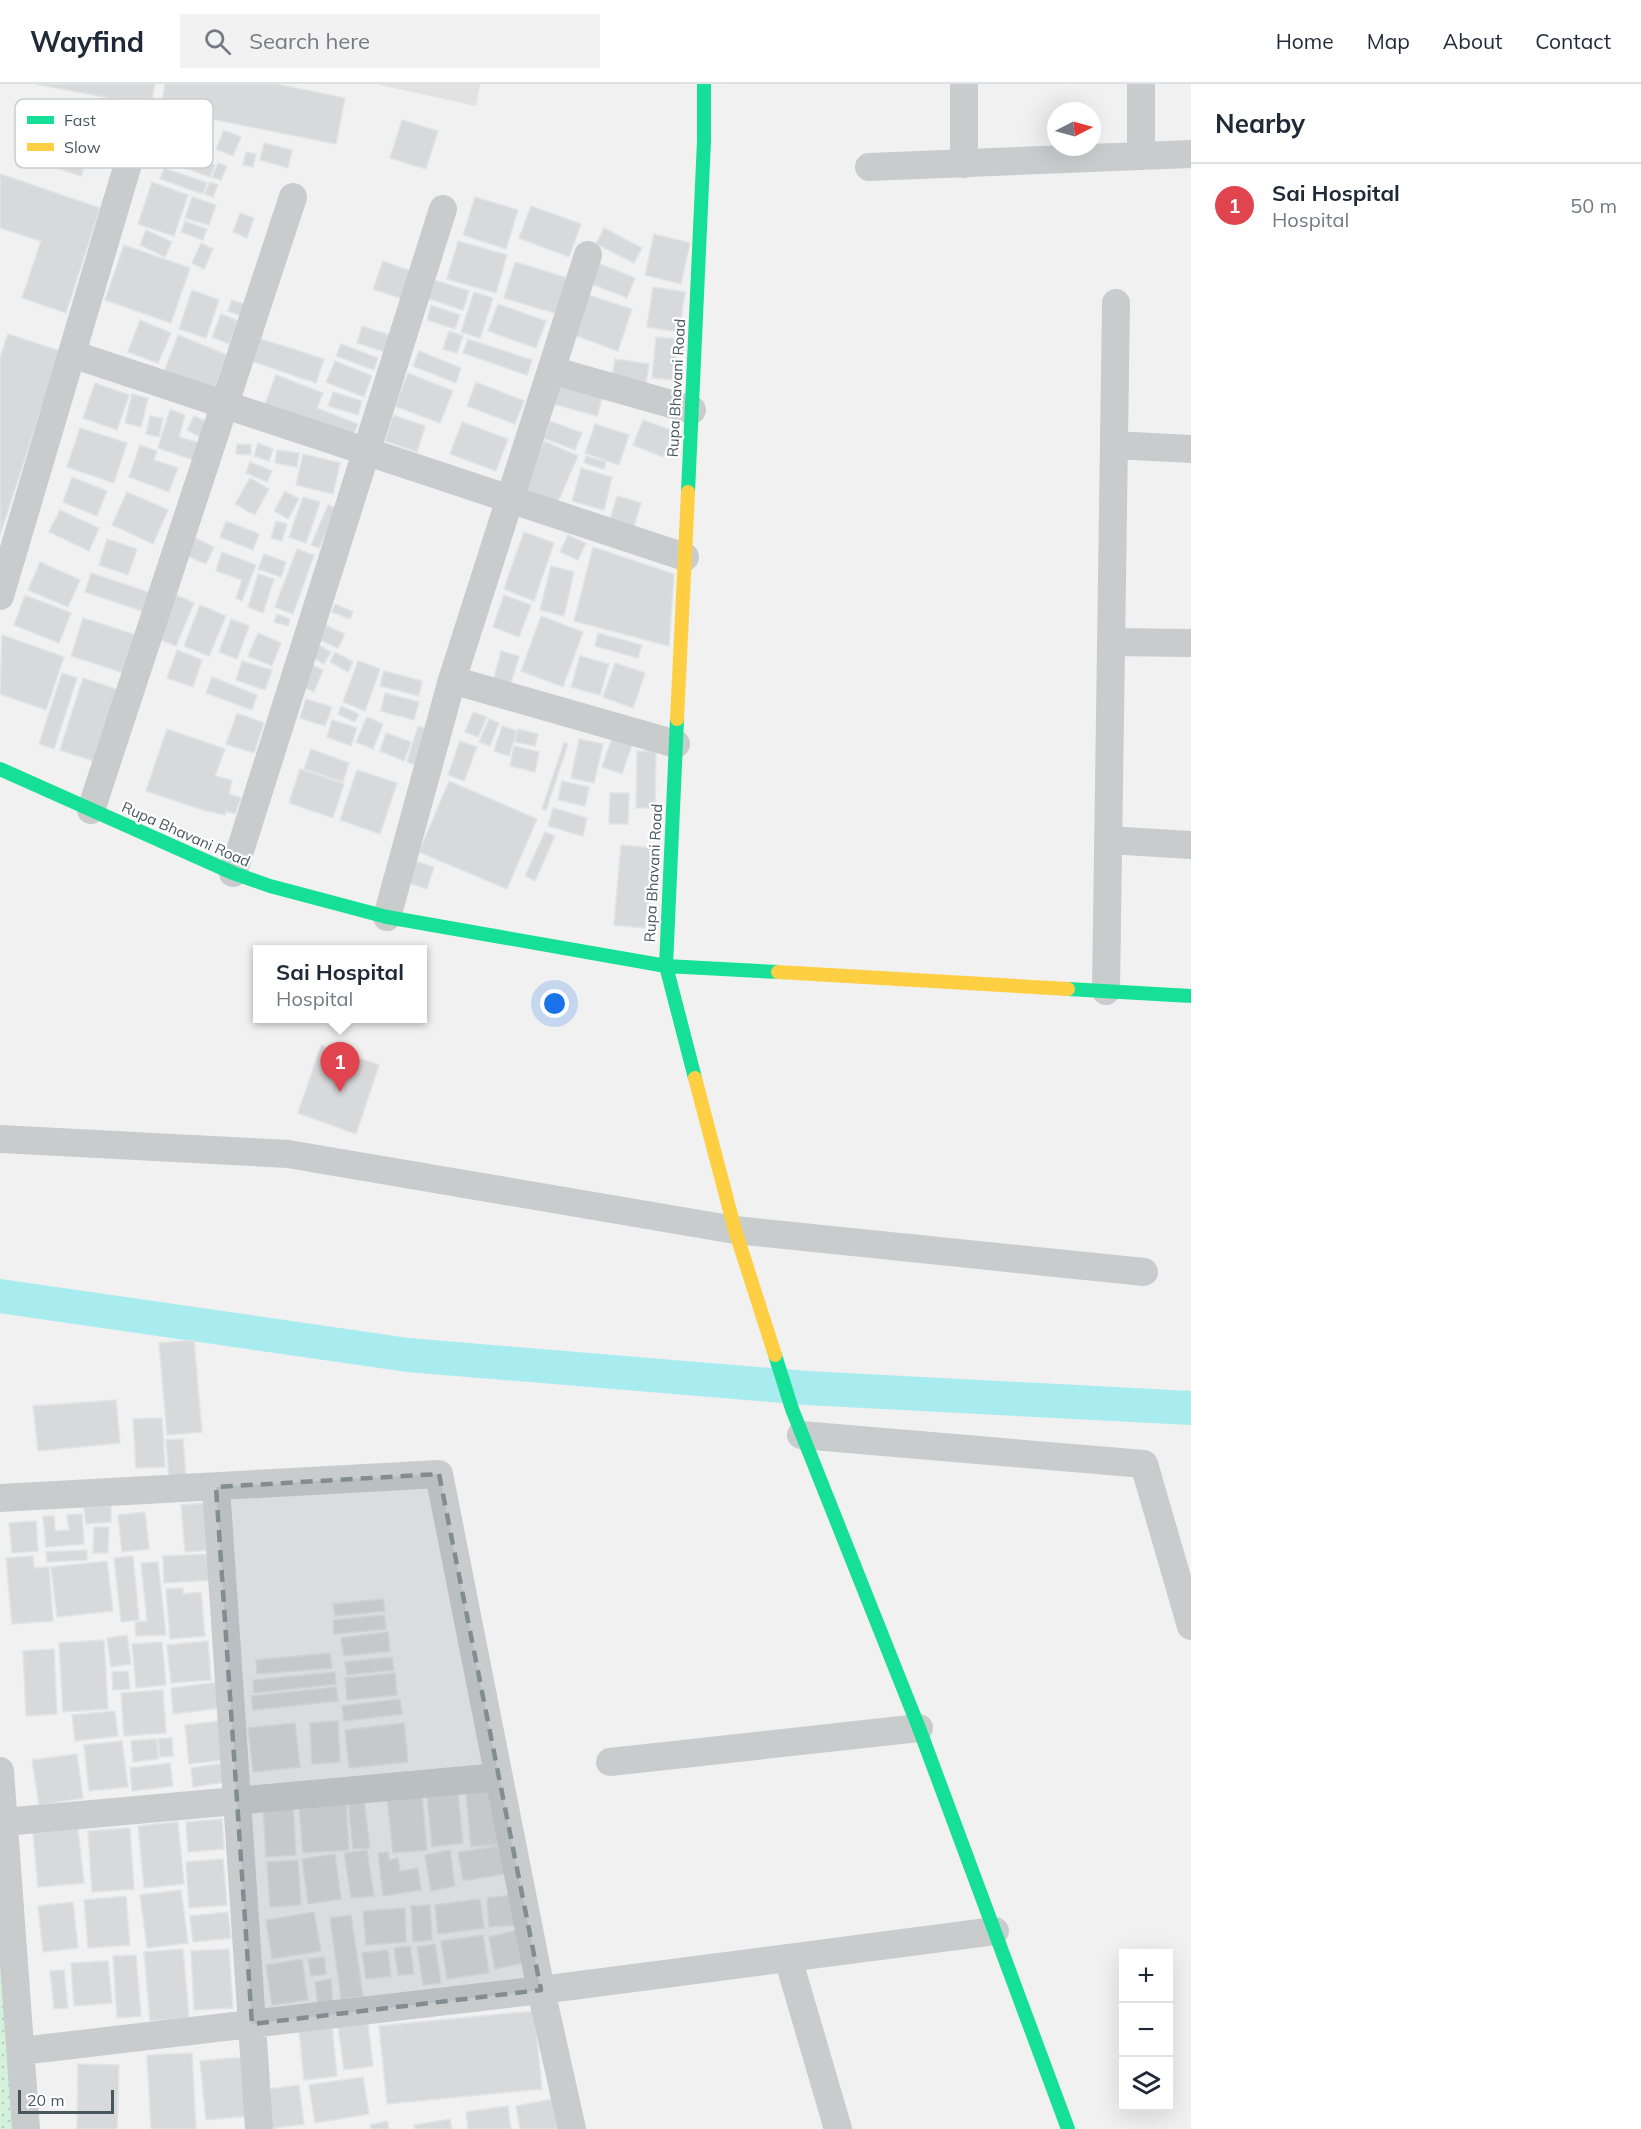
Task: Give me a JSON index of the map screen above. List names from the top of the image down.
{
  "streets": {
    "street": ["Rupa Bhavani Road"]
  },
  "legend": ["Fast", "Slow"],
  "scale_bar": "20 m",
  "north": "right",
  "page": {
    "header": "Wayfind",
    "search": "Search here",
    "nav": [
      "Home",
      "Map",
      "About",
      "Contact"
    ],
    "heading": "Nearby",
    "list": [
      {
        "mark": "1",
        "name": "Sai Hospital",
        "note": "Hospital",
        "value": "50 m"
      }
    ],
    "popup": ["Sai Hospital", "Hospital"],
    "pins": "1",
    "map_buttons": ["+", "−"],
    "scale": "20 m"
  }
}
